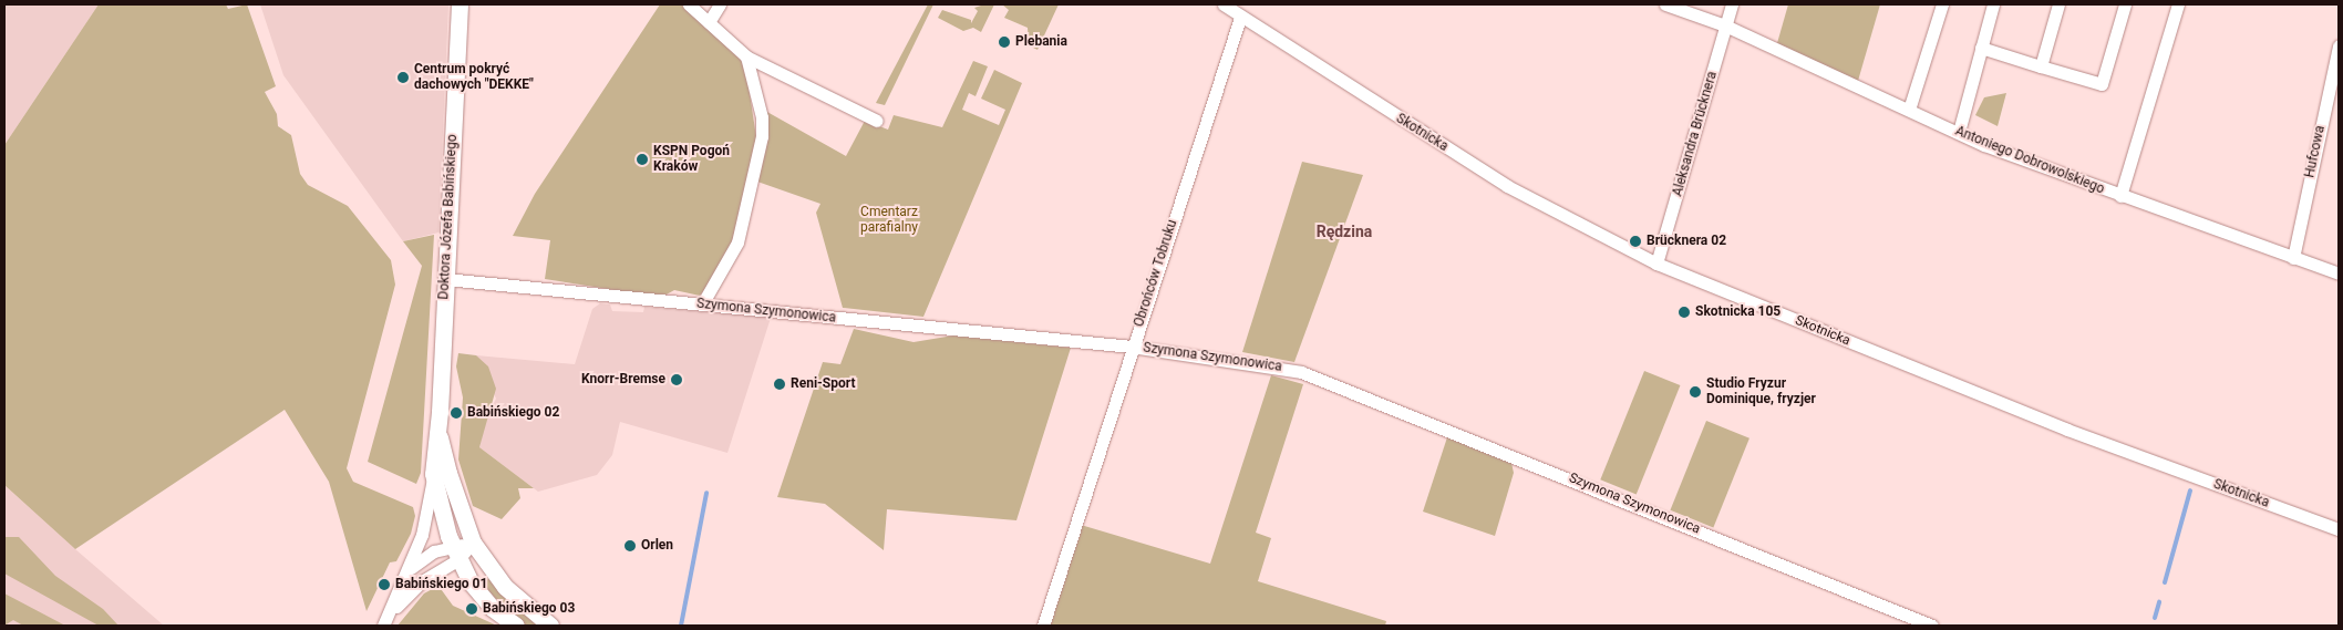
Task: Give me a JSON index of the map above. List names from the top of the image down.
{
  "streets": {
    "main road": ["Doktora Józefa Babińskiego"],
    "street": [
      "Skotnicka",
      "Aleksandra Brücknera",
      "Hufcowa",
      "Antoniego Dobrowolskiego",
      "Obrońców Tobruku",
      "Szymona Szymonowica"
    ]
  },
  "crossings": [
    ["Skotnicka", "Aleksandra Brücknera"],
    ["Skotnicka", "Obrońców Tobruku"],
    ["Aleksandra Brücknera", "Antoniego Dobrowolskiego"],
    ["Hufcowa", "Antoniego Dobrowolskiego"],
    ["Doktora Józefa Babińskiego", "Szymona Szymonowica"],
    ["Obrońców Tobruku", "Szymona Szymonowica"]
  ],
  "districts": ["Rędzina"],
  "parks": ["Cmentarz parafialny"],
  "places": [
    "Plebania",
    "Centrum pokryć dachowych \"DEKKE\"",
    "KSPN Pogoń Kraków",
    "Brücknera 02",
    "Skotnicka 105",
    "Knorr-Bremse",
    "Reni-Sport",
    "Studio Fryzur Dominique, fryzjer",
    "Babińskiego 02",
    "Orlen",
    "Babińskiego 01",
    "Babińskiego 03"
  ]
}
